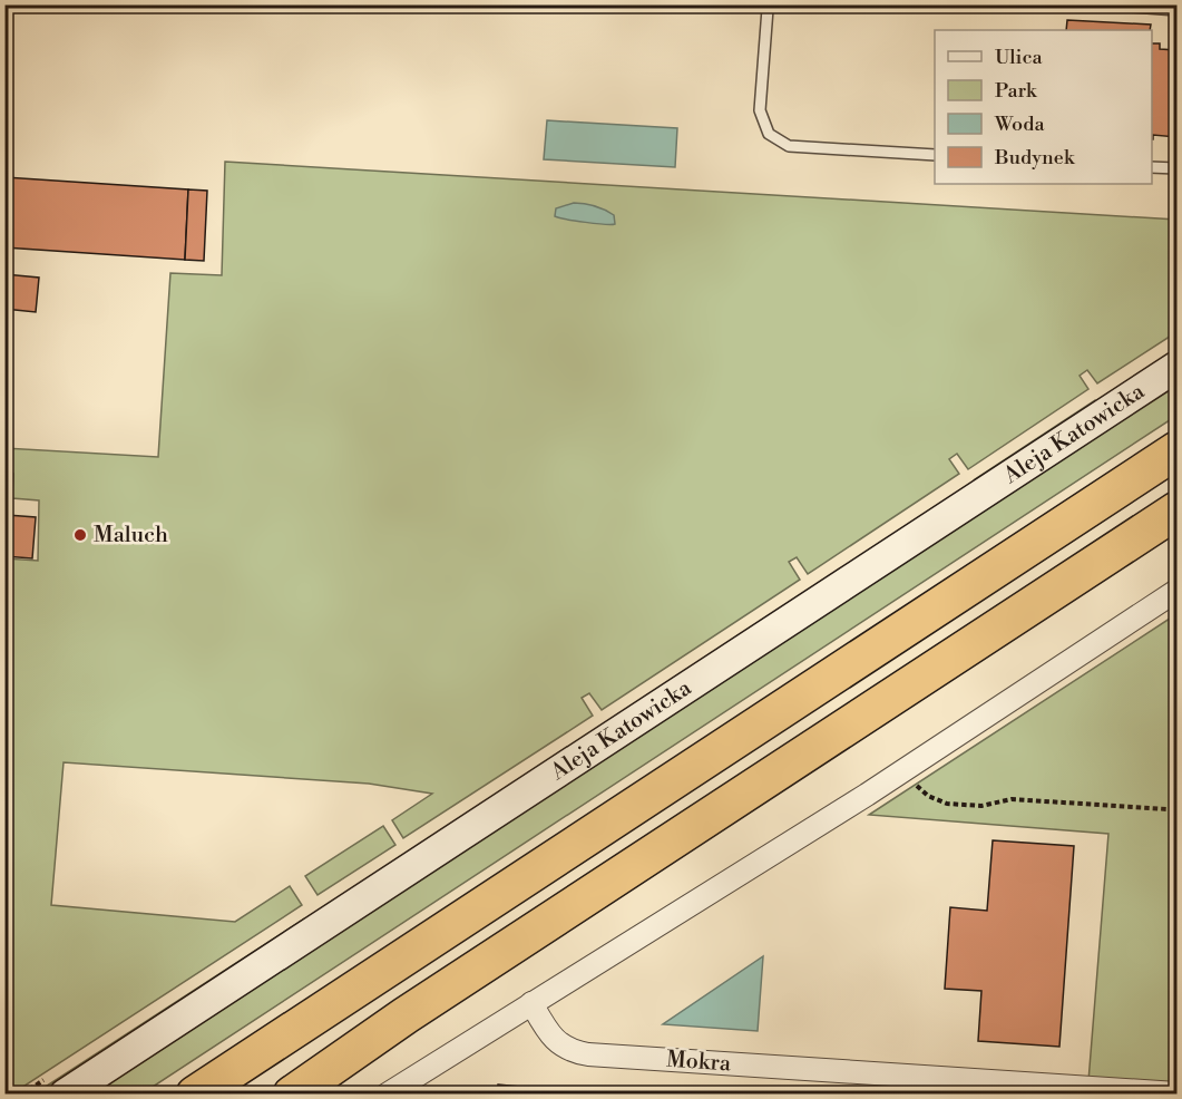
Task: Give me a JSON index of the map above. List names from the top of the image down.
{
  "streets": {
    "street": ["Aleja Katowicka", "Mokra"]
  },
  "places": ["Maluch"],
  "legend": [
    "Ulica",
    "Park",
    "Woda",
    "Budynek"
  ]
}
